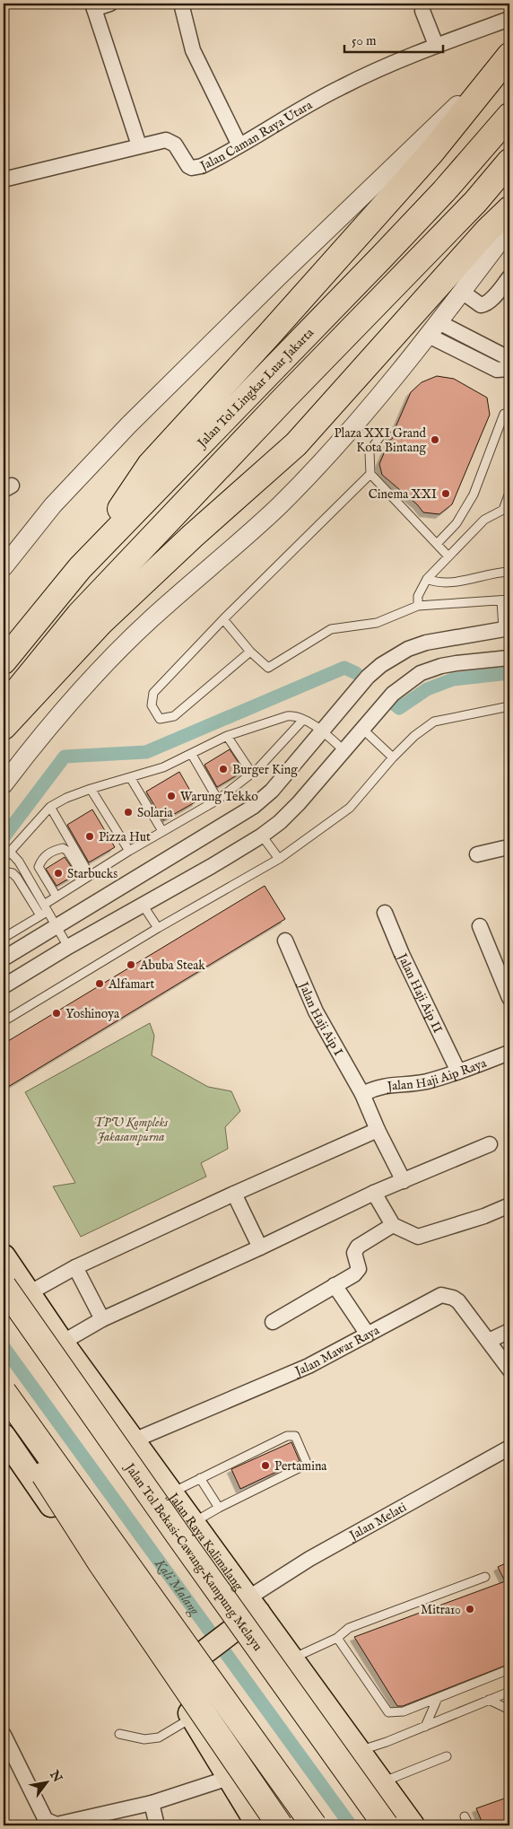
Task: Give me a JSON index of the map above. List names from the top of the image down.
{
  "streets": {
    "highway": ["Jalan Tol Lingkar Luar Jakarta", "Jalan Tol Bekasi–Cawang–Kampung Melayu"],
    "main road": ["Jalan Raya Kalimalang"],
    "street": [
      "Jalan Caman Raya Utara",
      "Jalan Haji Aip II",
      "Jalan Haji Aip I",
      "Jalan Haji Aip Raya",
      "Jalan Mawar Raya",
      "Jalan Melati"
    ]
  },
  "crossings": [
    ["Jalan Haji Aip II", "Jalan Haji Aip Raya"],
    ["Jalan Haji Aip I", "Jalan Haji Aip Raya"],
    ["Jalan Mawar Raya", "Jalan Raya Kalimalang"],
    ["Jalan Melati", "Jalan Raya Kalimalang"]
  ],
  "water": ["Kali Malang"],
  "parks": ["TPU Kompleks Jakasampurna"],
  "places": [
    "Plaza XXI Grand Kota Bintang",
    "Cinema XXI",
    "Burger King",
    "Warung Tekko",
    "Solaria",
    "Pizza Hut",
    "Starbucks",
    "Abuba Steak",
    "Alfamart",
    "Yoshinoya",
    "Pertamina",
    "Mitra10"
  ],
  "scale_bar": "50 m",
  "north": "top right"
}
